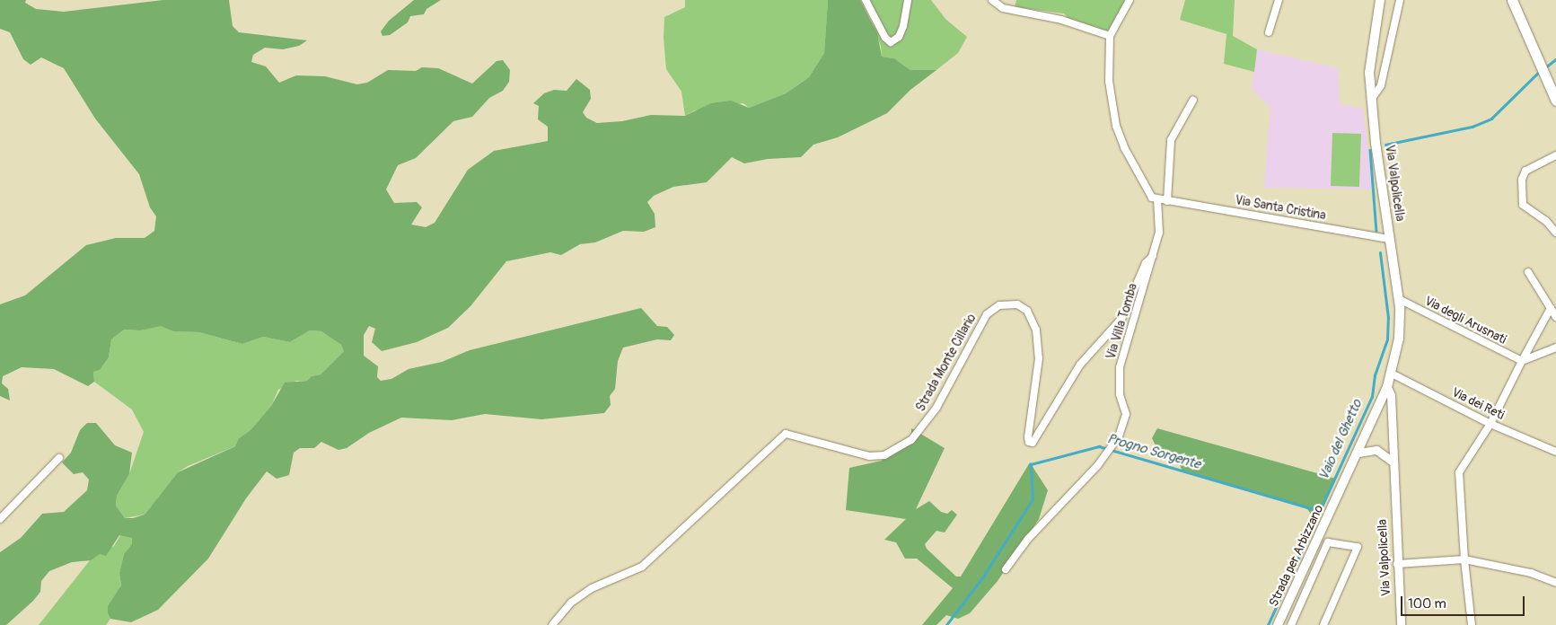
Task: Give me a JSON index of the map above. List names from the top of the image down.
{
  "streets": {
    "main road": ["Via Valpolicella", "Strada per Arbizzano"],
    "street": [
      "Via Santa Cristina",
      "Via degli Arusnati",
      "Via Villa Tomba",
      "Strada Monte Cillario",
      "Via dei Reti"
    ]
  },
  "crossings": [
    ["Via Valpolicella", "Via Santa Cristina"],
    ["Via Valpolicella", "Via degli Arusnati"],
    ["Via Valpolicella", "Via dei Reti"],
    ["Via Valpolicella", "Strada per Arbizzano"],
    ["Via Santa Cristina", "Via Villa Tomba"],
    ["Via Villa Tomba", "Strada Monte Cillario"],
    ["Via dei Reti", "Strada per Arbizzano"]
  ],
  "water": ["Vaio del Ghetto", "Progno Sorgente"],
  "scale_bar": "100 m"
}
